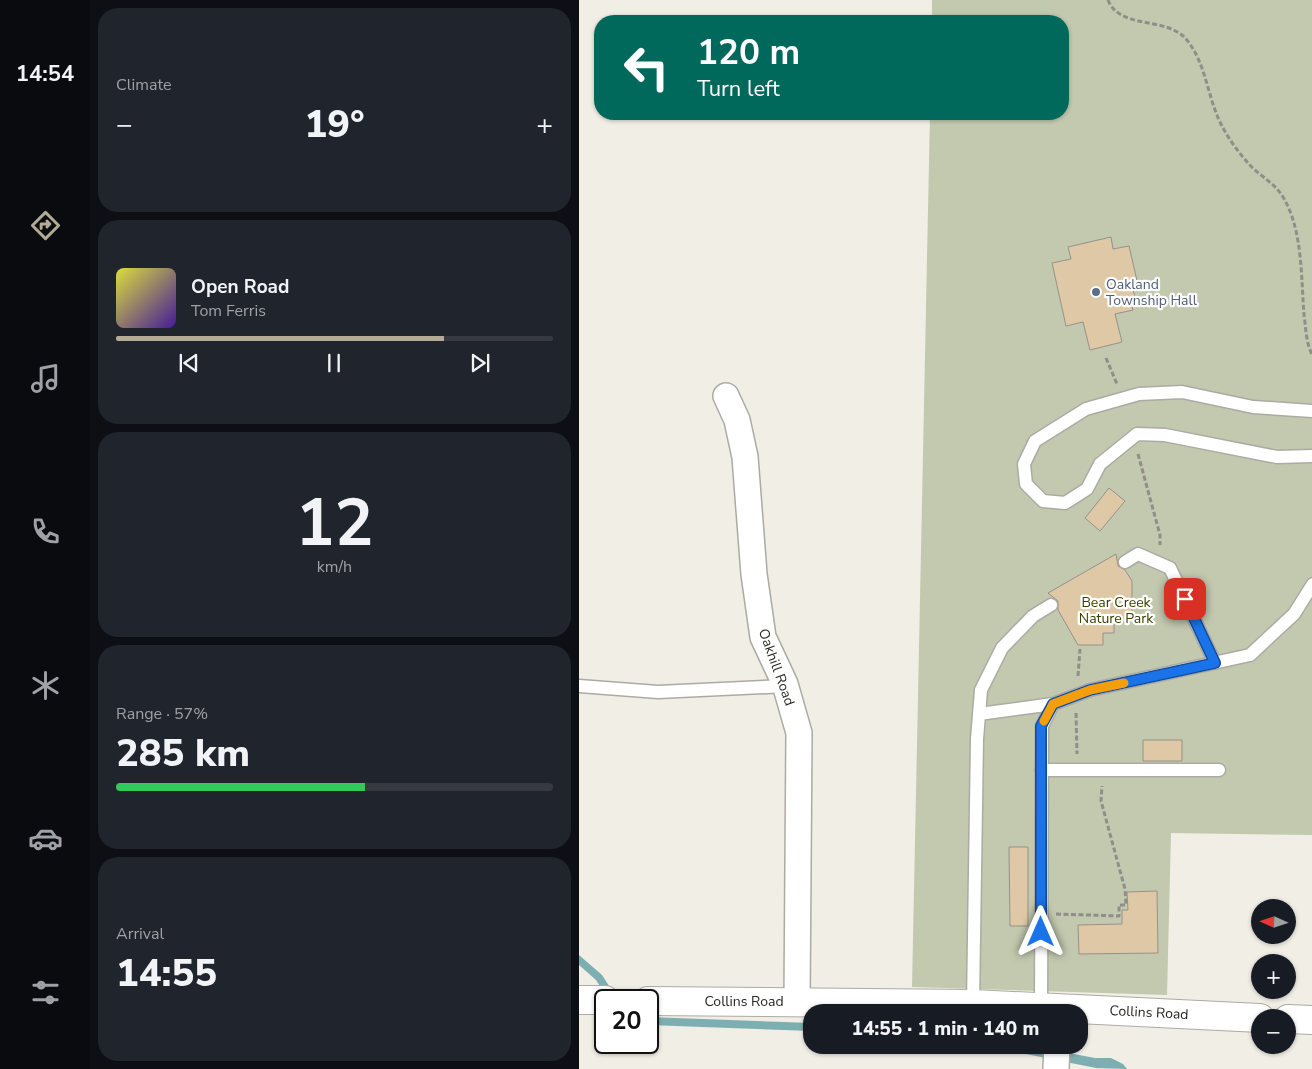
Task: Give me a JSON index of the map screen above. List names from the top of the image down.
{
  "streets": {
    "street": ["Oakhill Road", "Collins Road"]
  },
  "crossings": [
    ["Oakhill Road", "Collins Road"]
  ],
  "parks": ["Bear Creek Nature Park"],
  "places": ["Oakland Township Hall"],
  "north": "left",
  "page": {
    "tabs": "14:54",
    "tile": [
      "Climate",
      ["12", "km/h"],
      ["Range · 57%", "285 km"],
      ["Arrival", "14:55"]
    ],
    "turn": ["120 m", "Turn left"],
    "heat": ["−", "19°", "+"],
    "song": ["Open Road", "Tom Ferris"],
    "map_buttons": ["+", "−"],
    "limit": "20",
    "trip": "14:55 · 1 min · 140 m"
  }
}
